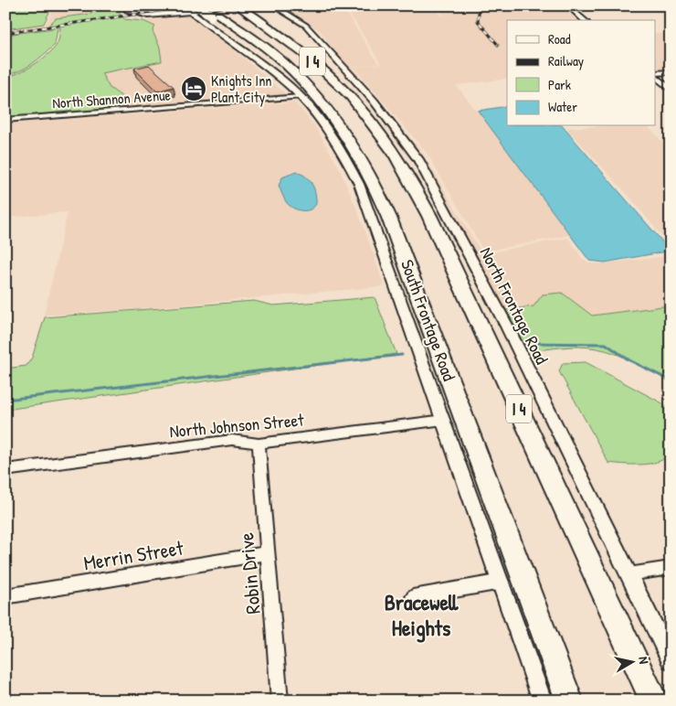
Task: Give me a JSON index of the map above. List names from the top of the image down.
{
  "streets": {
    "highway": ["I 4"],
    "street": [
      "North Shannon Avenue",
      "North Frontage Road",
      "South Frontage Road",
      "North Johnson Street",
      "Merrin Street",
      "Robin Drive"
    ]
  },
  "crossings": [
    ["North Shannon Avenue", "South Frontage Road"],
    ["South Frontage Road", "North Johnson Street"],
    ["North Johnson Street", "Robin Drive"],
    ["Merrin Street", "Robin Drive"]
  ],
  "districts": ["Bracewell Heights"],
  "places": {
    "hotel": ["Knights Inn Plant City"]
  },
  "legend": [
    "Road",
    "Railway",
    "Park",
    "Water"
  ],
  "north": "right"
}
